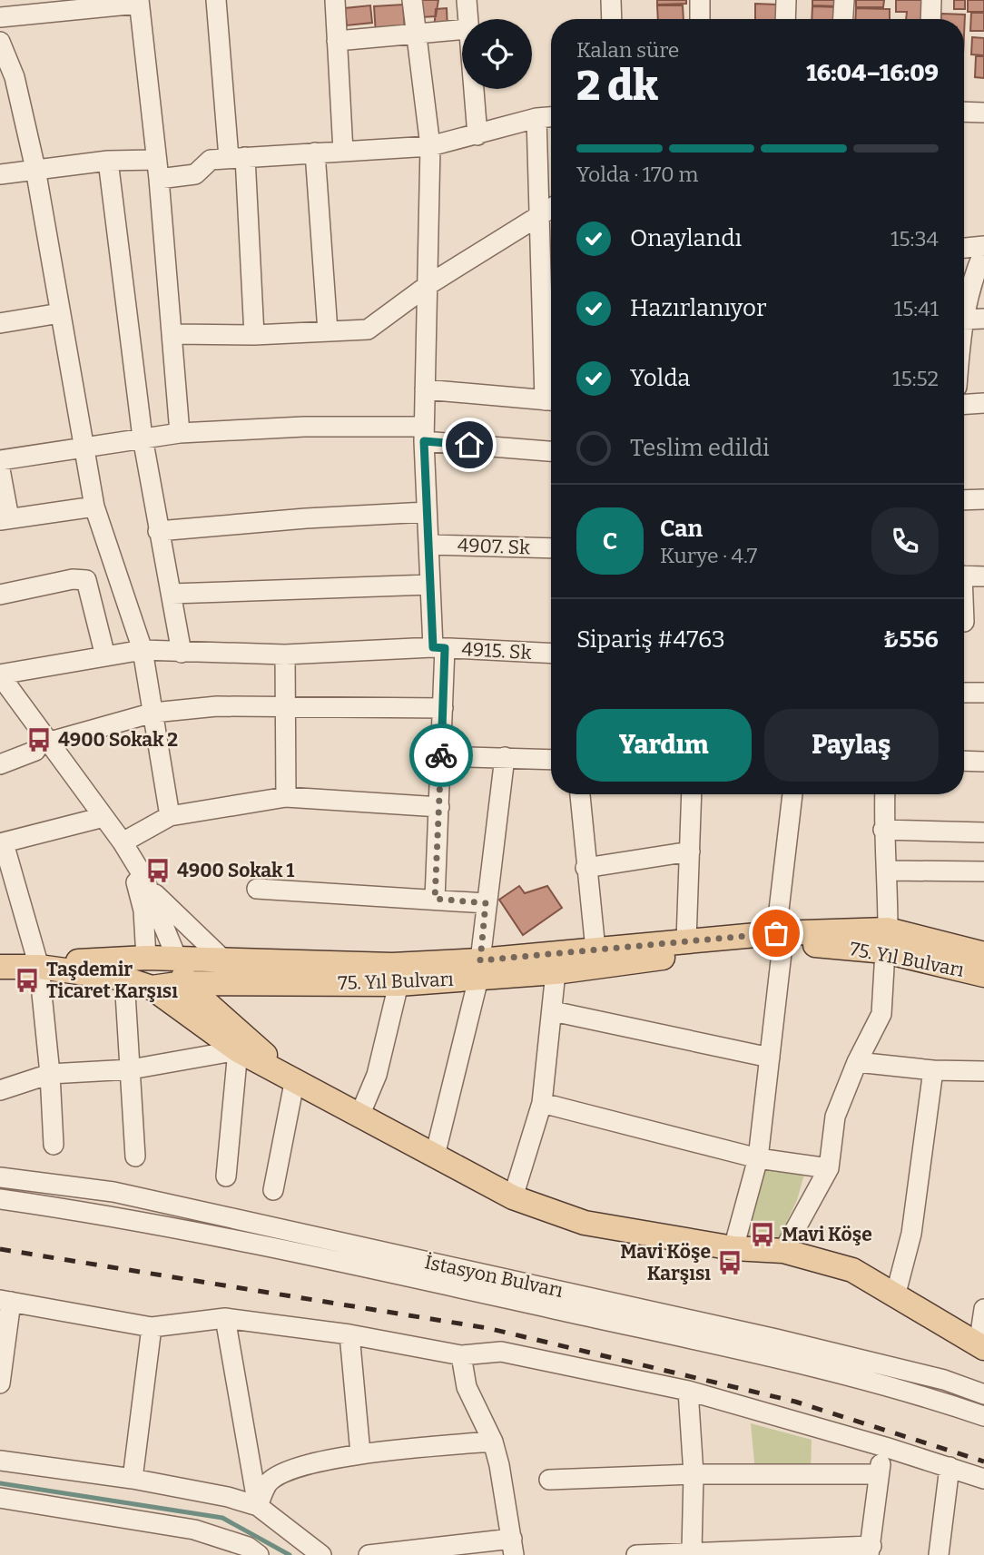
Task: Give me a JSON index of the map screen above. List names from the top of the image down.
{
  "streets": {
    "main road": ["75. Yıl Bulvarı"],
    "street": ["4907. Sk", "4915. Sk", "İstasyon Bulvarı"]
  },
  "places": {
    "bus stop": [
      "4900 Sokak 2",
      "4900 Sokak 1",
      "Taşdemir Ticaret Karşısı",
      "Mavi Köşe",
      "Mavi Köşe Karşısı"
    ]
  },
  "page": {
    "heading": ["2 dk", "Kalan süre", "16:04–16:09"],
    "panel": [
      "Can",
      "Kurye · 4.7",
      "Sipariş #4763",
      "₺556"
    ],
    "bar": "Yolda · 170 m",
    "list": [
      ["Onaylandı", "15:34"],
      ["Hazırlanıyor", "15:41"],
      ["Yolda", "15:52"],
      "Teslim edildi"
    ],
    "round": "C",
    "buttons": ["Yardım", "Paylaş"]
  }
}
